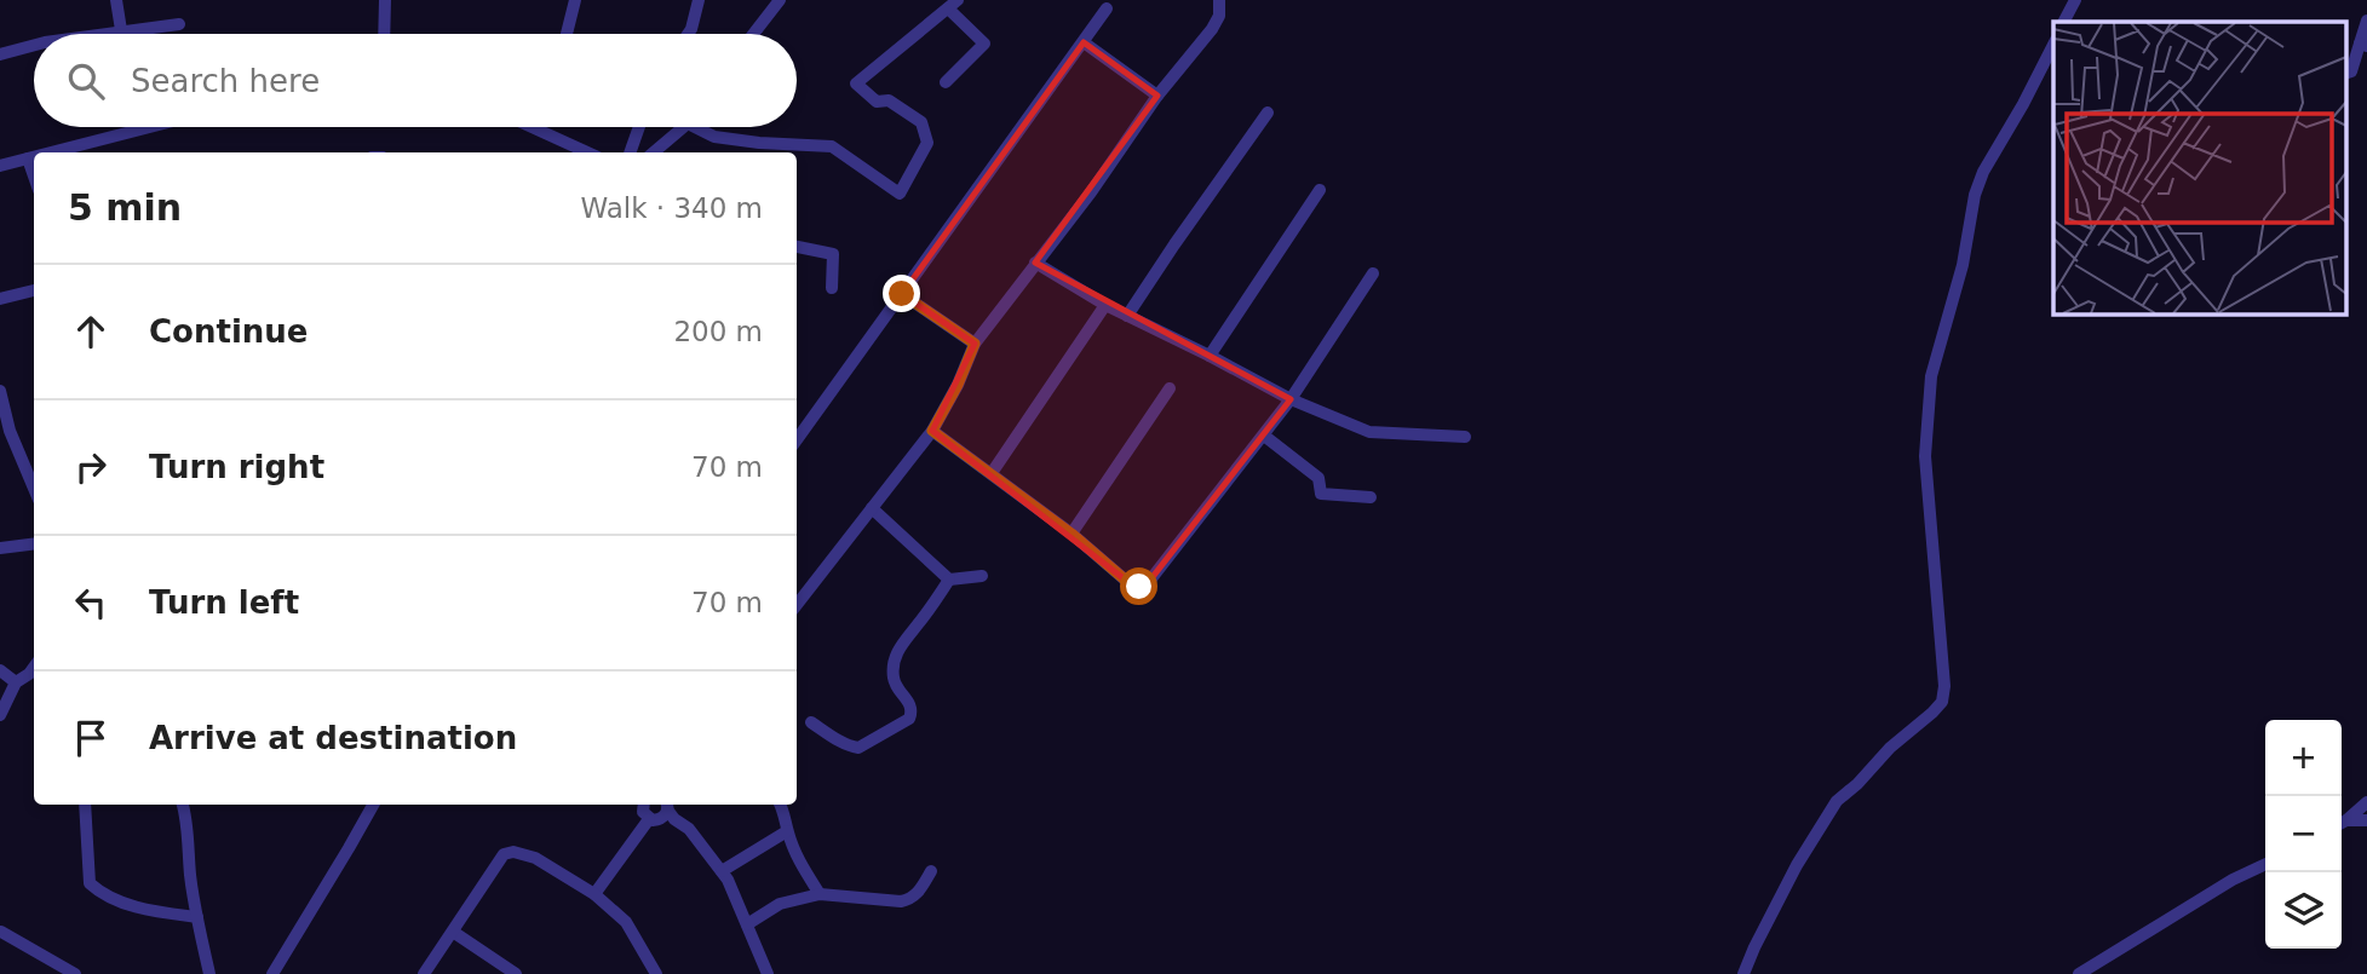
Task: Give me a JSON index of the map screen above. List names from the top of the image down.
{
  "page": {
    "search": "Search here",
    "heading": ["5 min", "Walk · 340 m"],
    "list": [
      ["Continue", "200 m"],
      ["Turn right", "70 m"],
      ["Turn left", "70 m"],
      "Arrive at destination"
    ],
    "map_buttons": ["+", "−"]
  }
}
